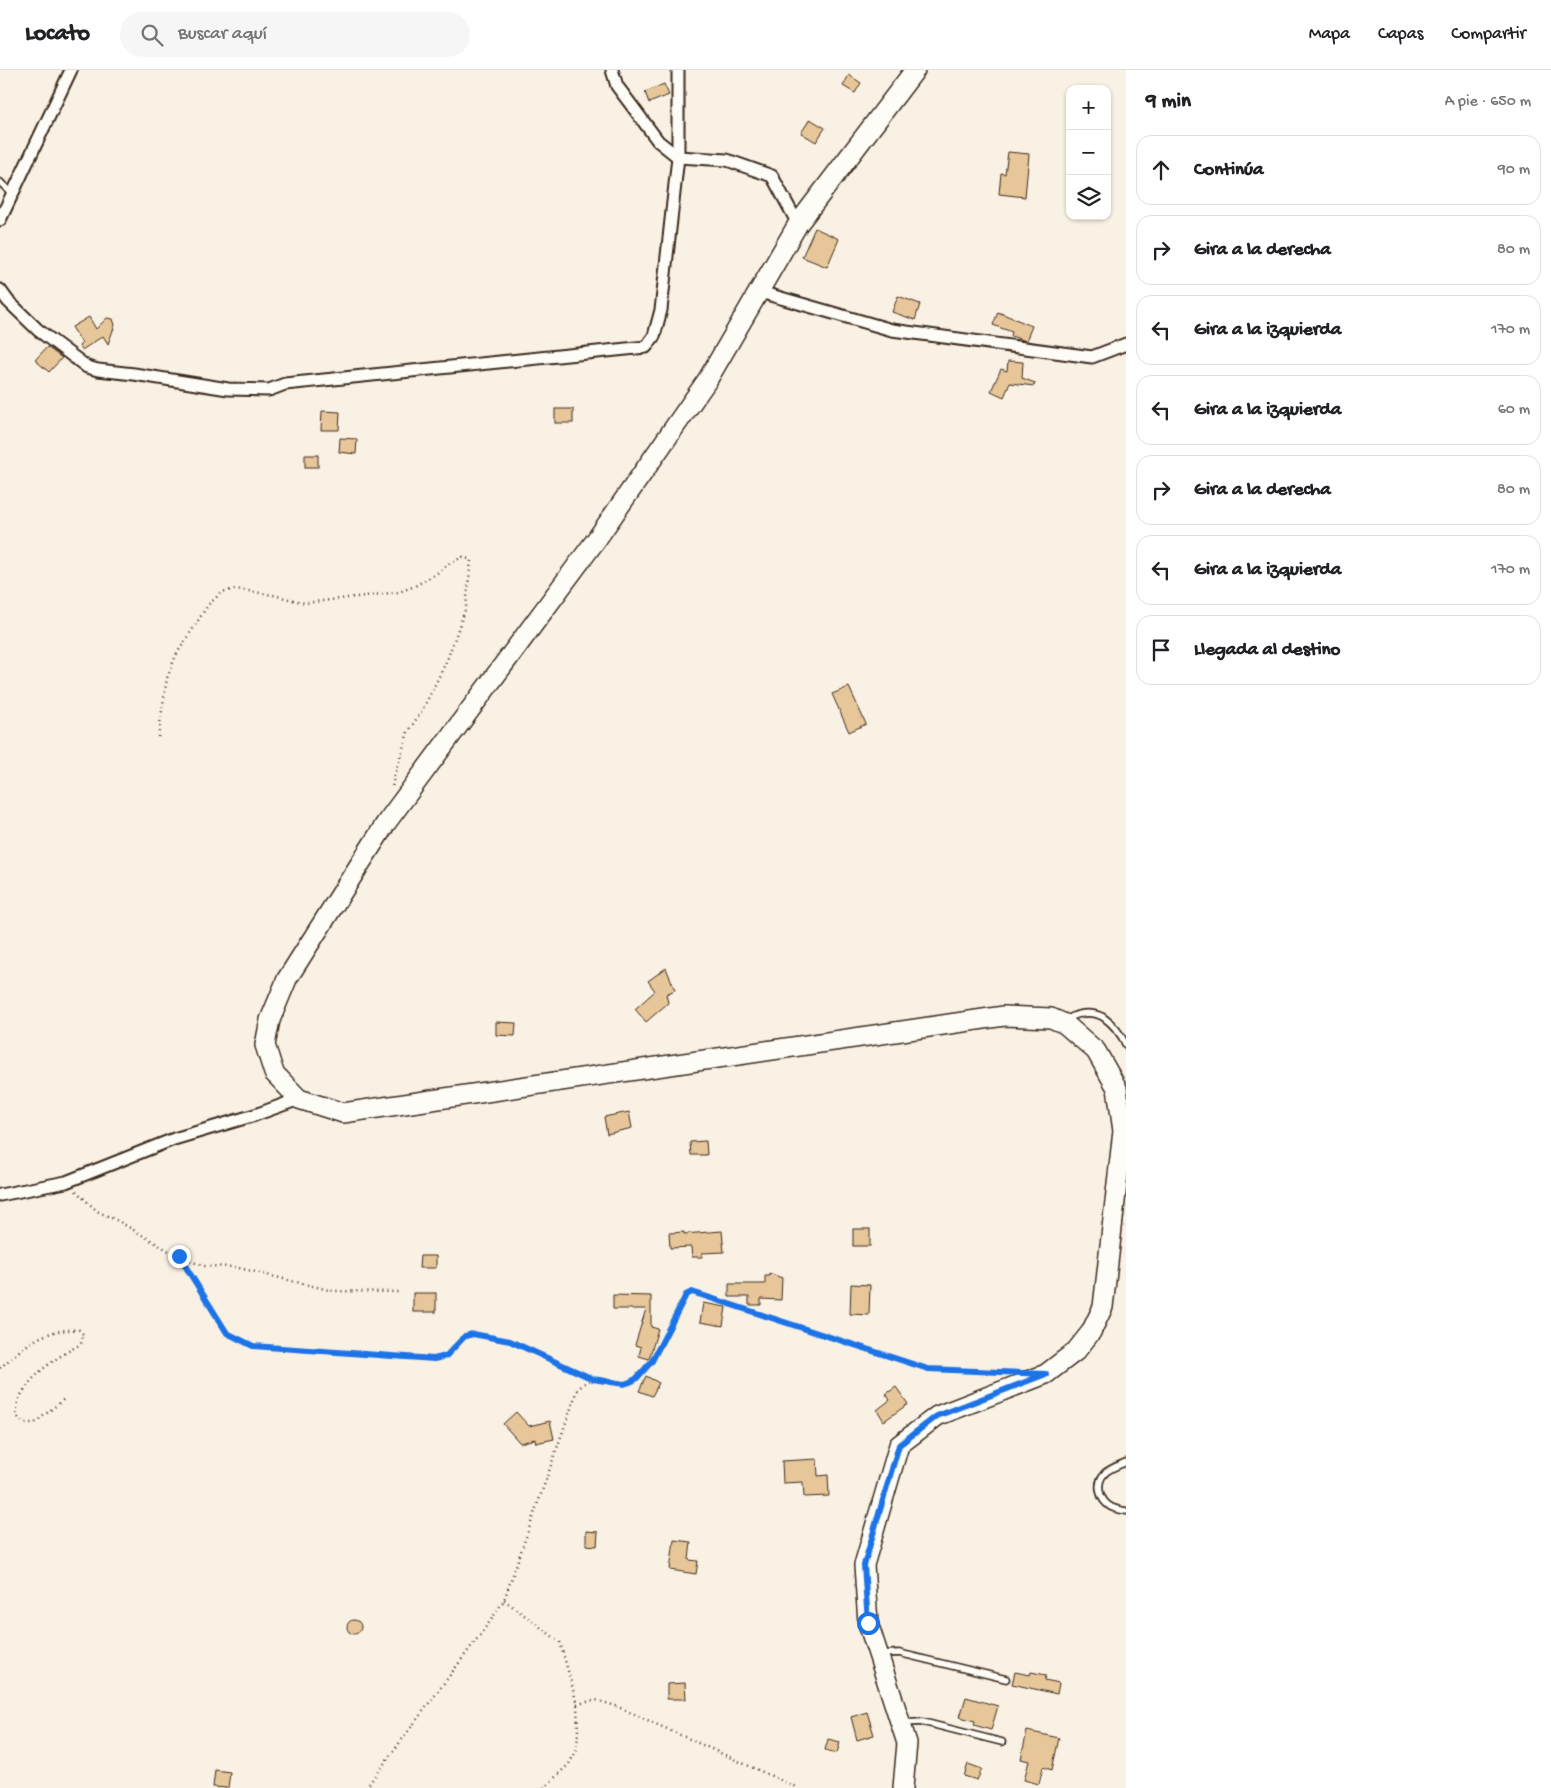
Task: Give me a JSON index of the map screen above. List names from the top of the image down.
{
  "page": {
    "header": "Locato",
    "search": "Buscar aquí",
    "nav": ["Mapa", "Capas", "Compartir"],
    "heading": ["9 min", "A pie · 650 m"],
    "map_buttons": ["+", "−"],
    "list": [
      ["Continúa", "90 m"],
      ["Gira a la derecha", "80 m"],
      ["Gira a la izquierda", "170 m"],
      ["Gira a la izquierda", "60 m"],
      ["Gira a la derecha", "80 m"],
      ["Gira a la izquierda", "170 m"],
      "Llegada al destino"
    ]
  }
}
